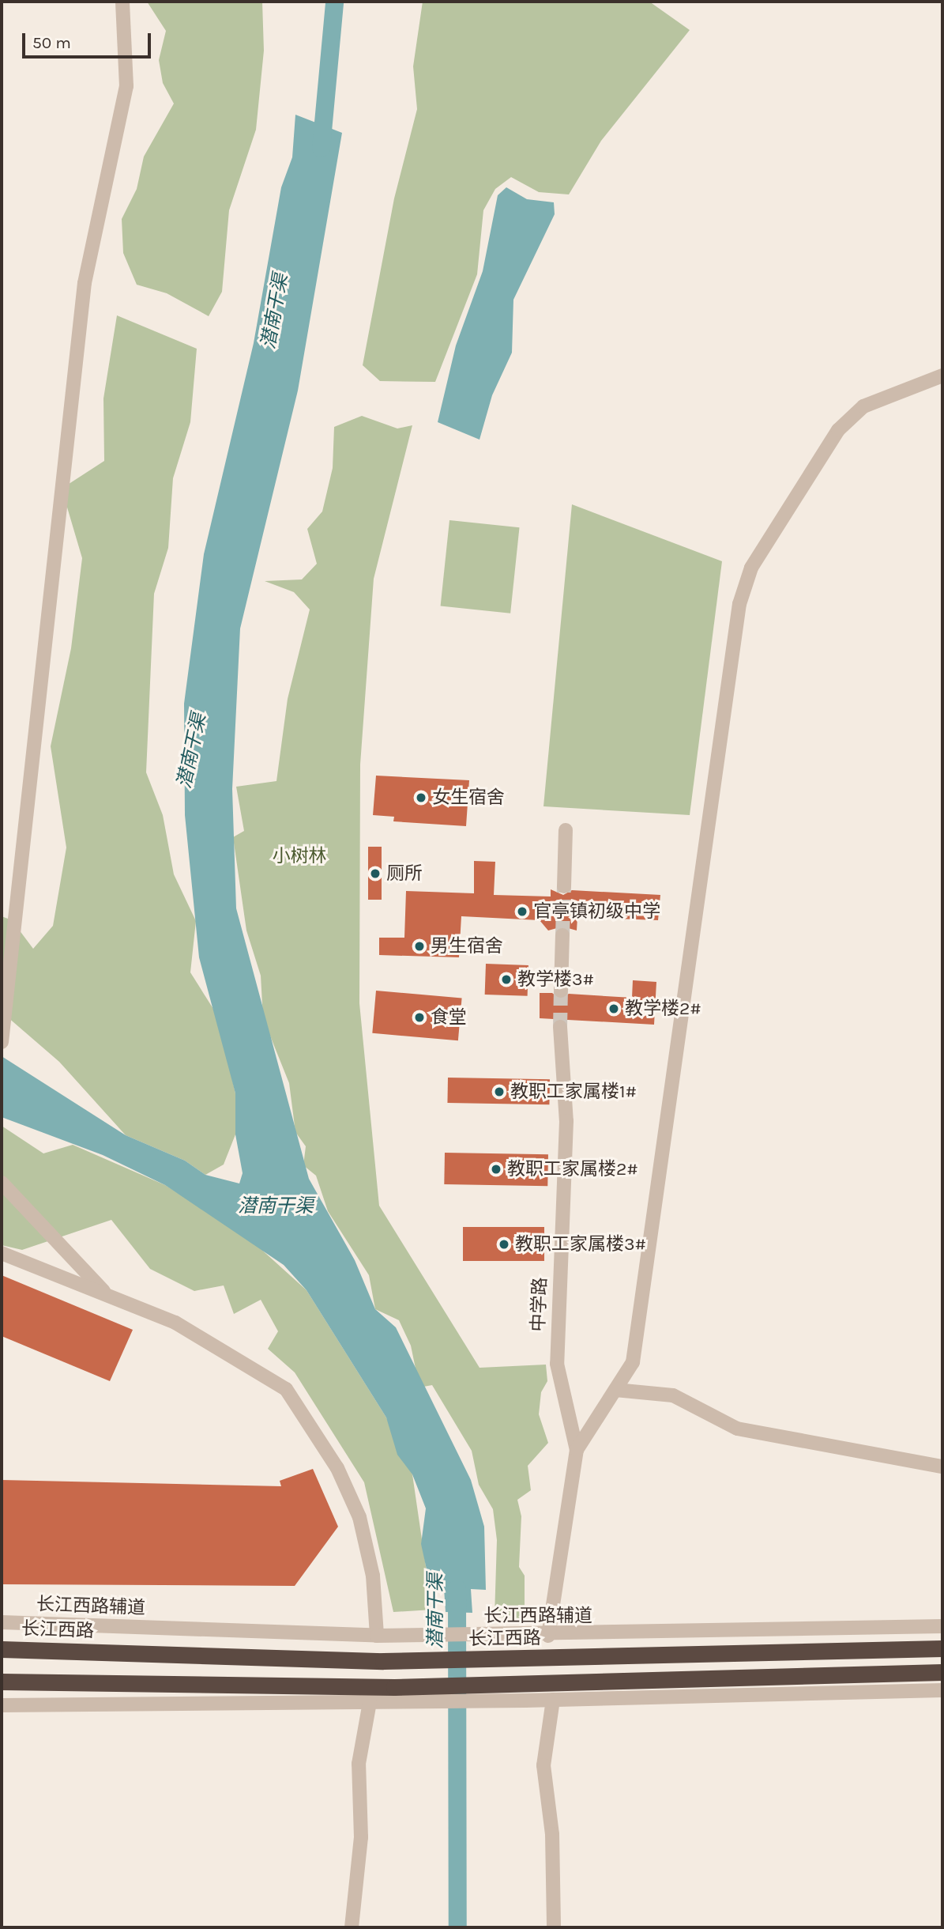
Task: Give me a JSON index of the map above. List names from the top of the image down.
{
  "streets": {
    "highway": ["长江西路"],
    "street": ["中学路", "长江西路辅道"]
  },
  "water": ["潜南干渠"],
  "parks": ["小树林"],
  "places": [
    "女生宿舍",
    "厕所",
    "官亭镇初级中学",
    "男生宿舍",
    "教学楼3#",
    "教学楼2#",
    "食堂",
    "教职工家属楼1#",
    "教职工家属楼2#",
    "教职工家属楼3#"
  ],
  "scale_bar": "50 m"
}
